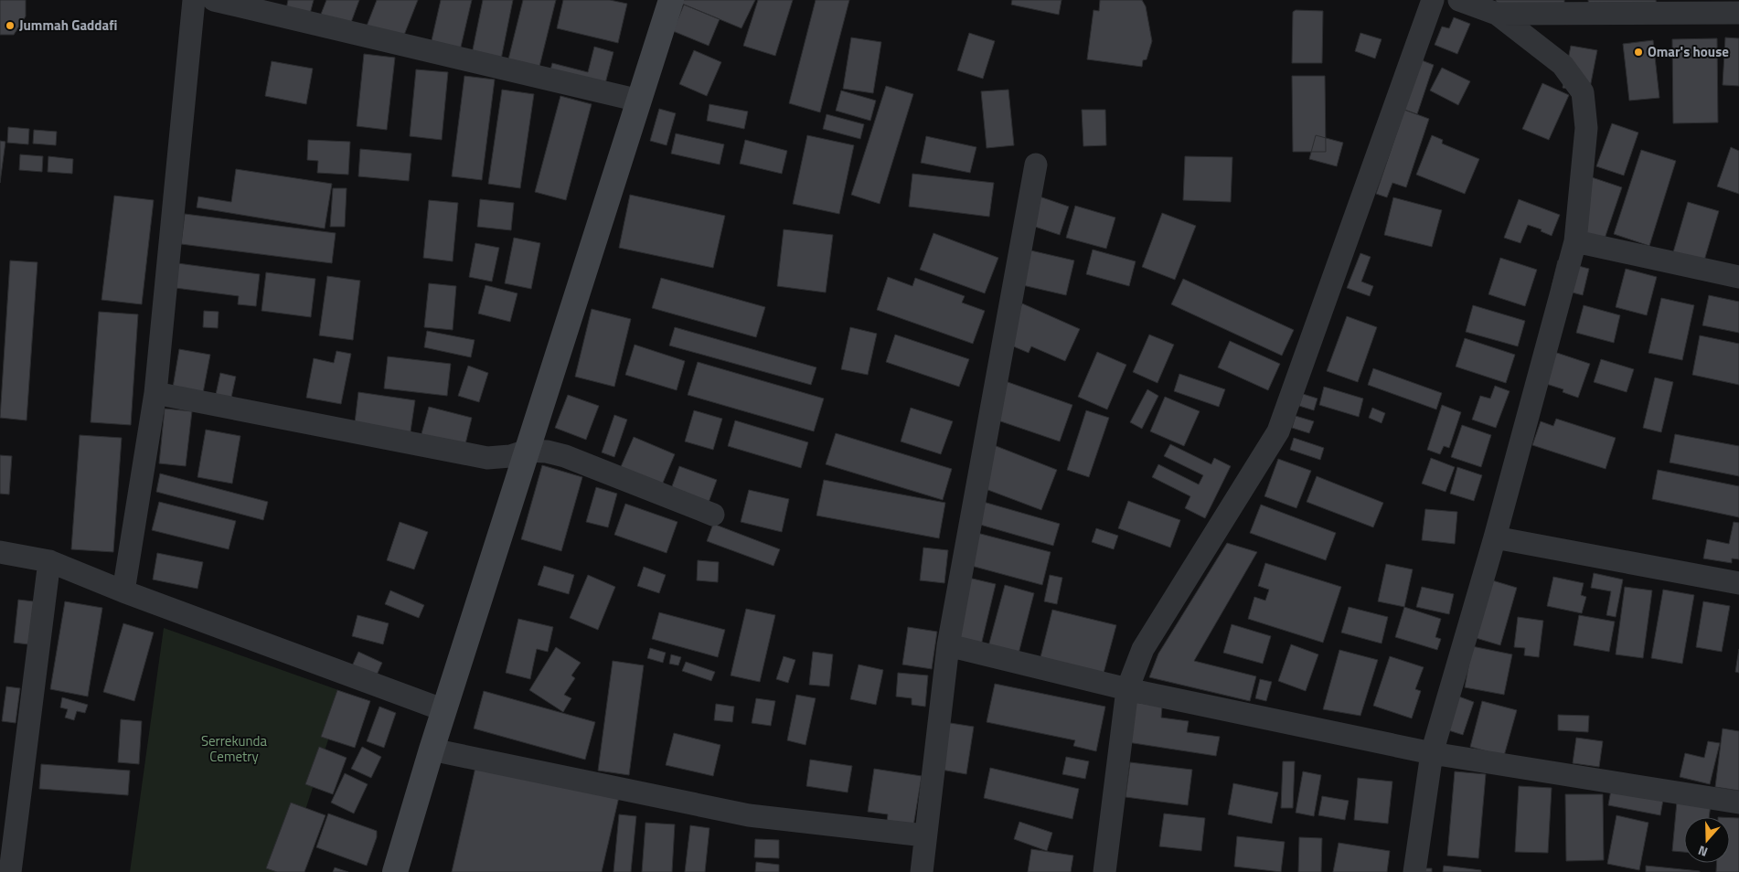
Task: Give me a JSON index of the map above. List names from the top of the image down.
{
  "parks": ["Serrekunda Cemetry"],
  "places": ["Jummah Gaddafi", "Omar's house"],
  "north": "bottom"
}
